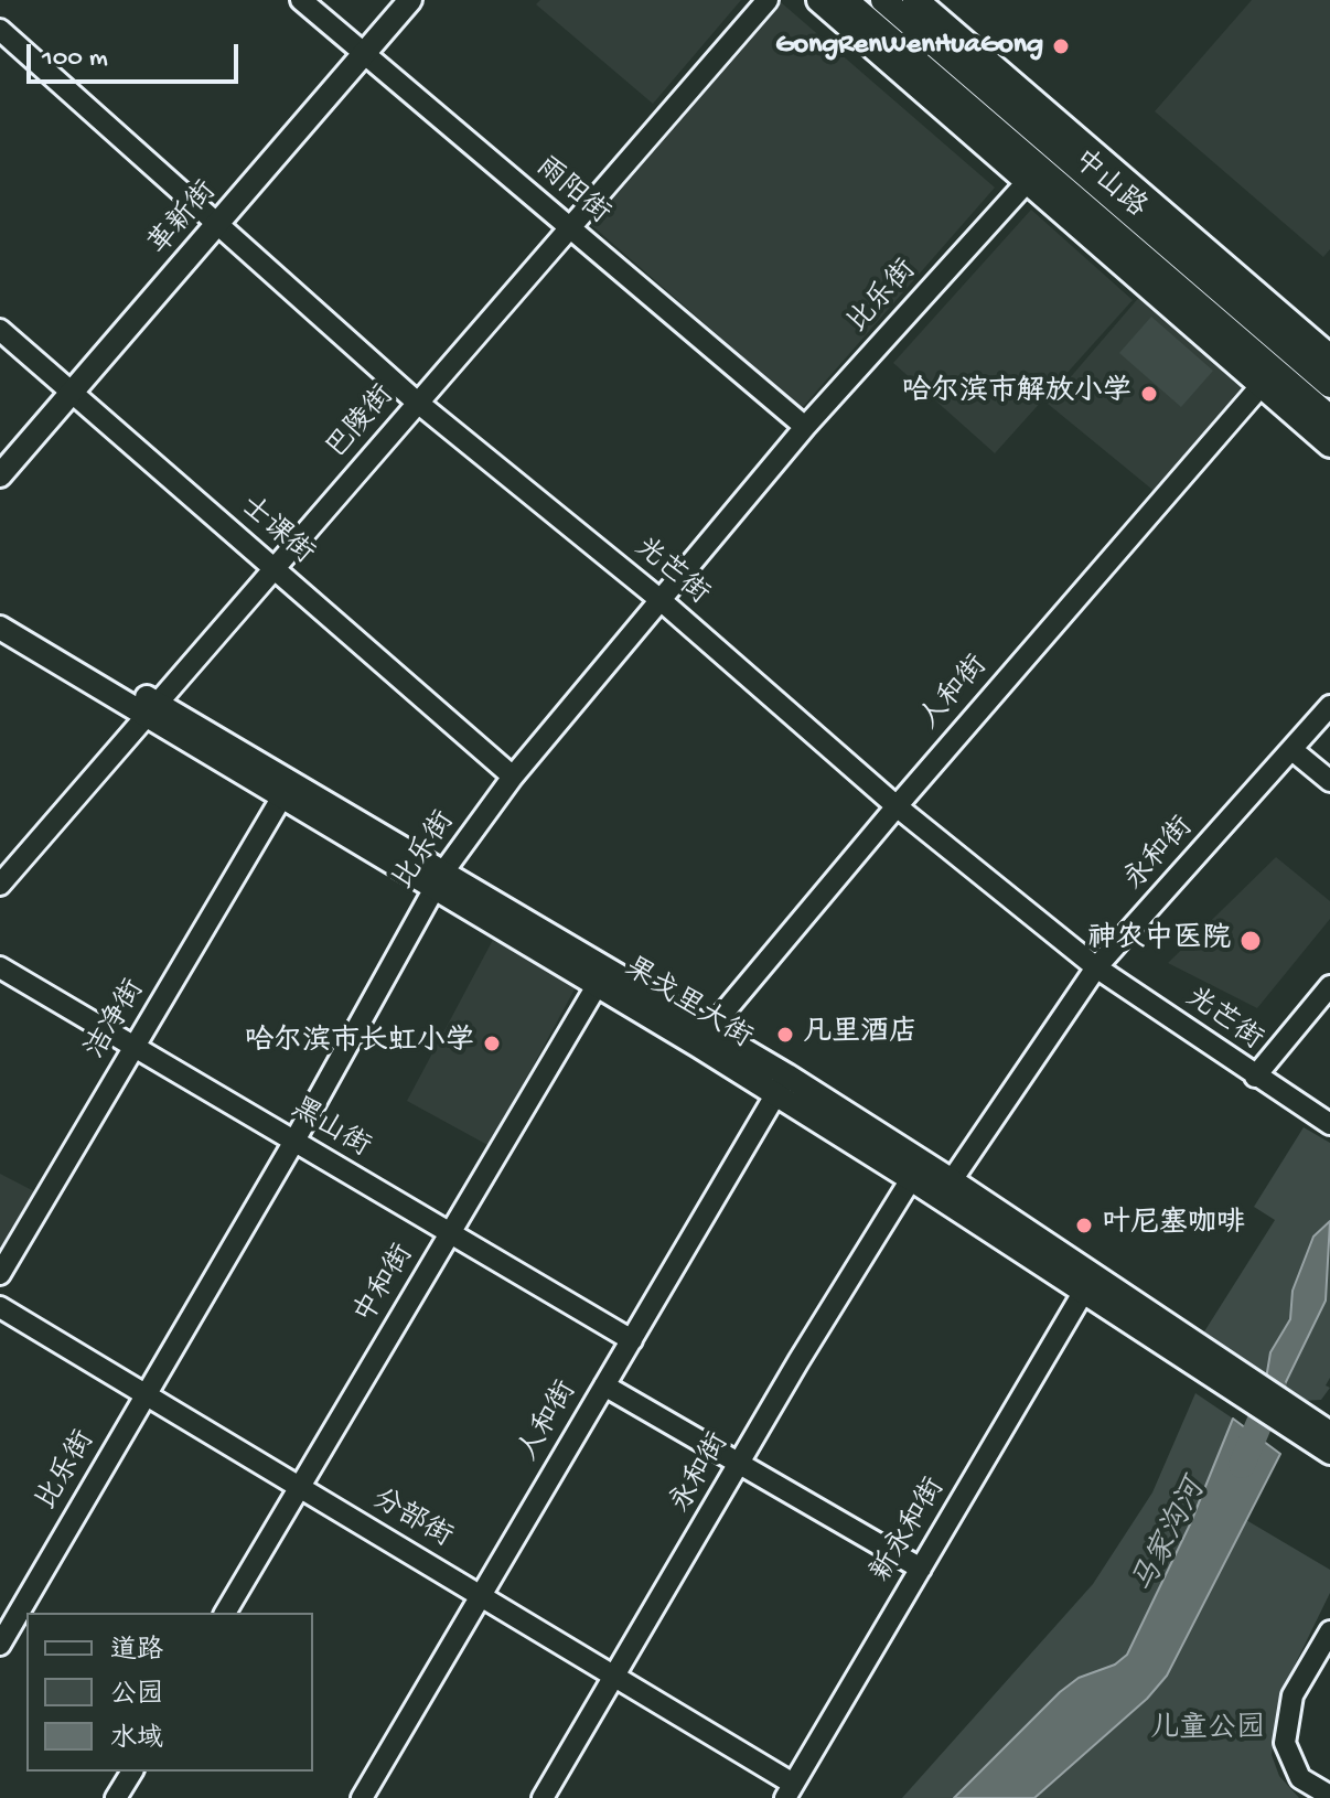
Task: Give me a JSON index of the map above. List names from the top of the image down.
{
  "streets": {
    "main road": ["中山路", "革新街", "果戈里大街"],
    "street": [
      "雨阳街",
      "比乐街",
      "巴陵街",
      "士课街",
      "光芒街",
      "人和街",
      "永和街",
      "洁净街",
      "黑山街",
      "中和街",
      "分部街",
      "新永和街"
    ]
  },
  "crossings": [
    ["雨阳街", "革新街"],
    ["雨阳街", "比乐街"],
    ["雨阳街", "巴陵街"],
    ["革新街", "士课街"],
    ["革新街", "光芒街"],
    ["比乐街", "士课街"],
    ["比乐街", "光芒街"],
    ["比乐街", "果戈里大街"],
    ["比乐街", "黑山街"],
    ["比乐街", "分部街"],
    ["巴陵街", "士课街"],
    ["巴陵街", "光芒街"],
    ["巴陵街", "果戈里大街"],
    ["光芒街", "人和街"],
    ["光芒街", "永和街"],
    ["人和街", "果戈里大街"],
    ["人和街", "黑山街"],
    ["人和街", "分部街"],
    ["永和街", "果戈里大街"],
    ["永和街", "分部街"],
    ["果戈里大街", "洁净街"],
    ["果戈里大街", "中和街"],
    ["果戈里大街", "新永和街"],
    ["洁净街", "黑山街"],
    ["黑山街", "中和街"],
    ["中和街", "分部街"],
    ["分部街", "新永和街"]
  ],
  "water": ["马家沟河"],
  "parks": ["儿童公园"],
  "places": [
    "GongRenWenHuaGong",
    "哈尔滨市解放小学",
    "神农中医院",
    "凡里酒店",
    "哈尔滨市长虹小学",
    "叶尼塞咖啡"
  ],
  "legend": ["道路", "公园", "水域"],
  "scale_bar": "100 m"
}
